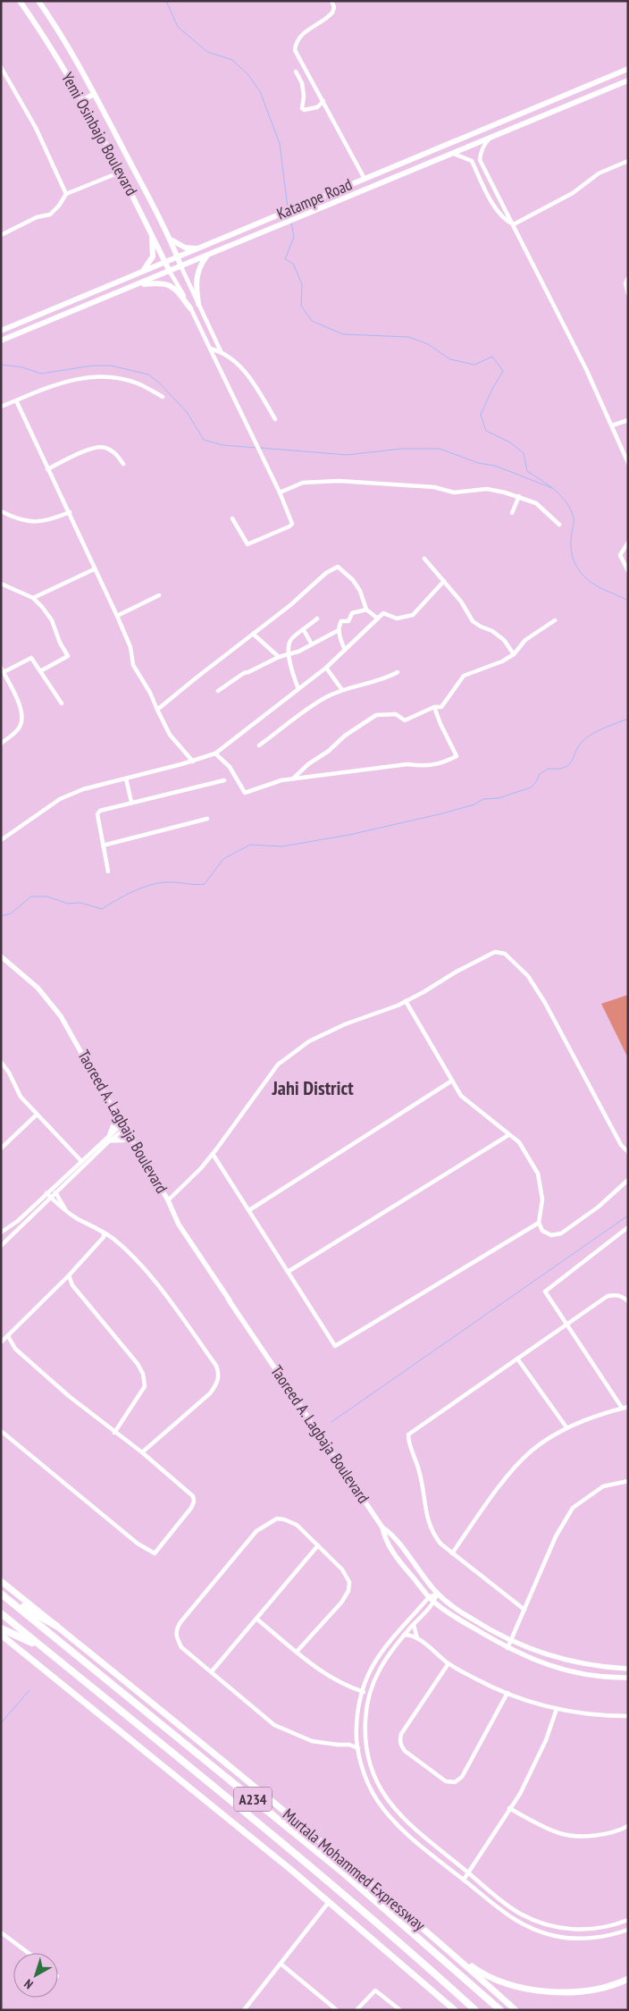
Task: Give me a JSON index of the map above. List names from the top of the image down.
{
  "streets": {
    "highway": ["A234", "Murtala Mohammed Expressway"],
    "main road": ["Yemi Osinbajo Boulevard", "Katampe Road"],
    "street": ["Taoreed A. Lagbaja Boulevard"]
  },
  "crossings": [
    ["Yemi Osinbajo Boulevard", "Katampe Road"]
  ],
  "districts": ["Jahi District"],
  "north": "bottom left"
}
